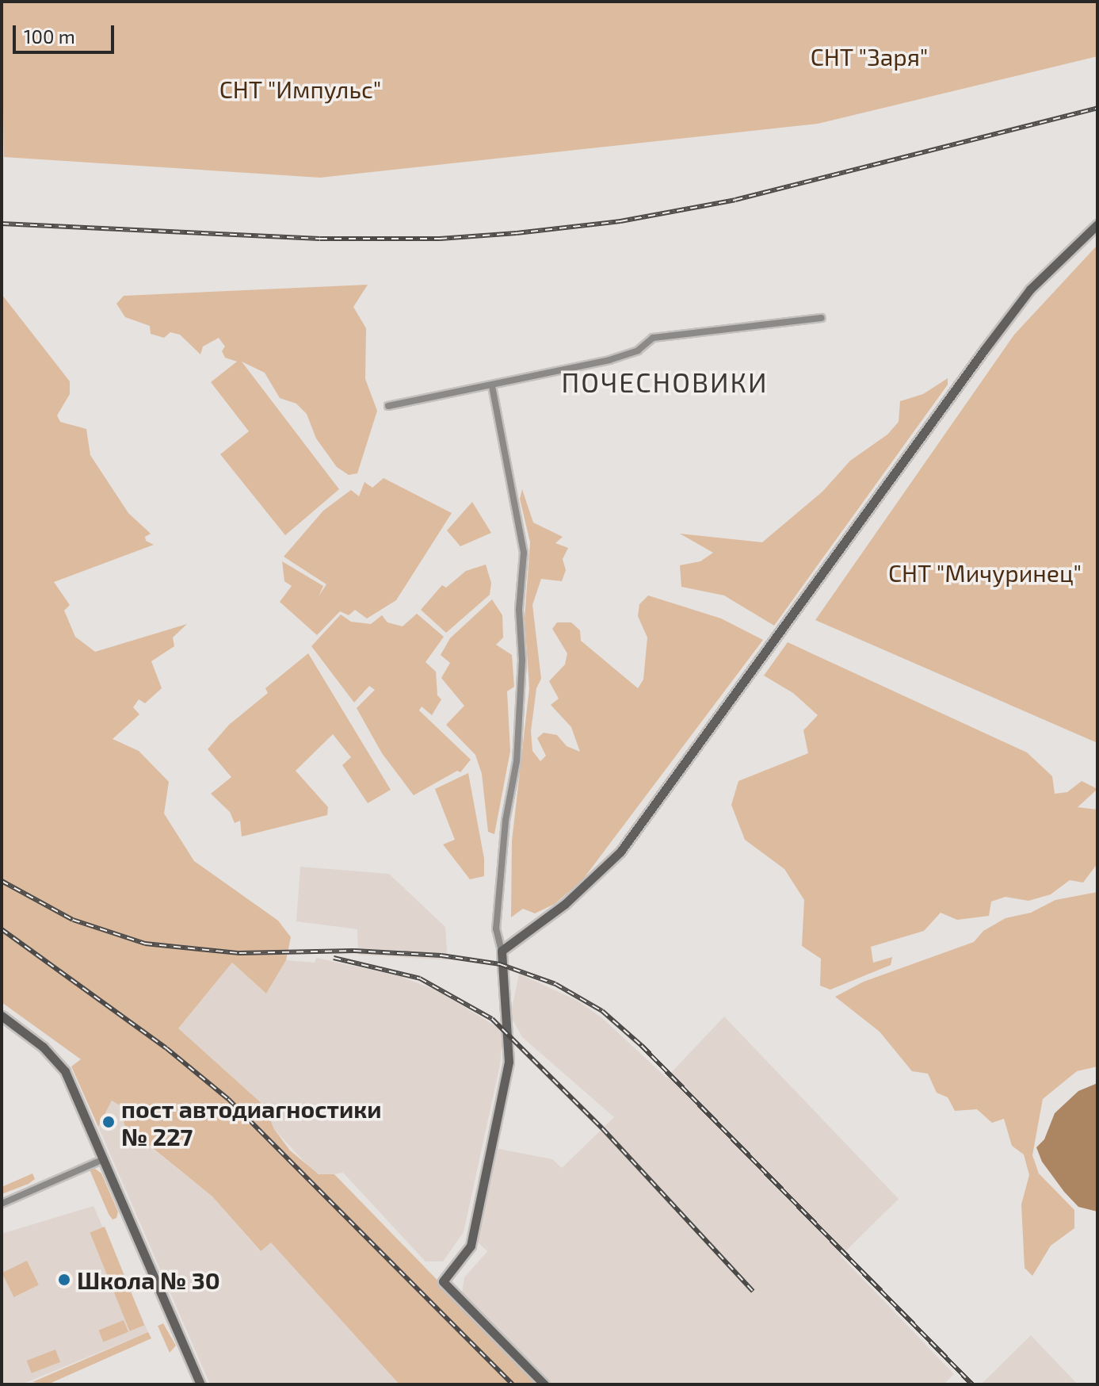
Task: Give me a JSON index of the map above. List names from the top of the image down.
{
  "districts": ["ПОЧЕСНОВИКИ"],
  "parks": ["СНТ \"Заря\"", "СНТ \"Импульс\"", "СНТ \"Мичуринец\""],
  "places": ["пост автодиагностики № 227", "Школа № 30"],
  "scale_bar": "100 m"
}
